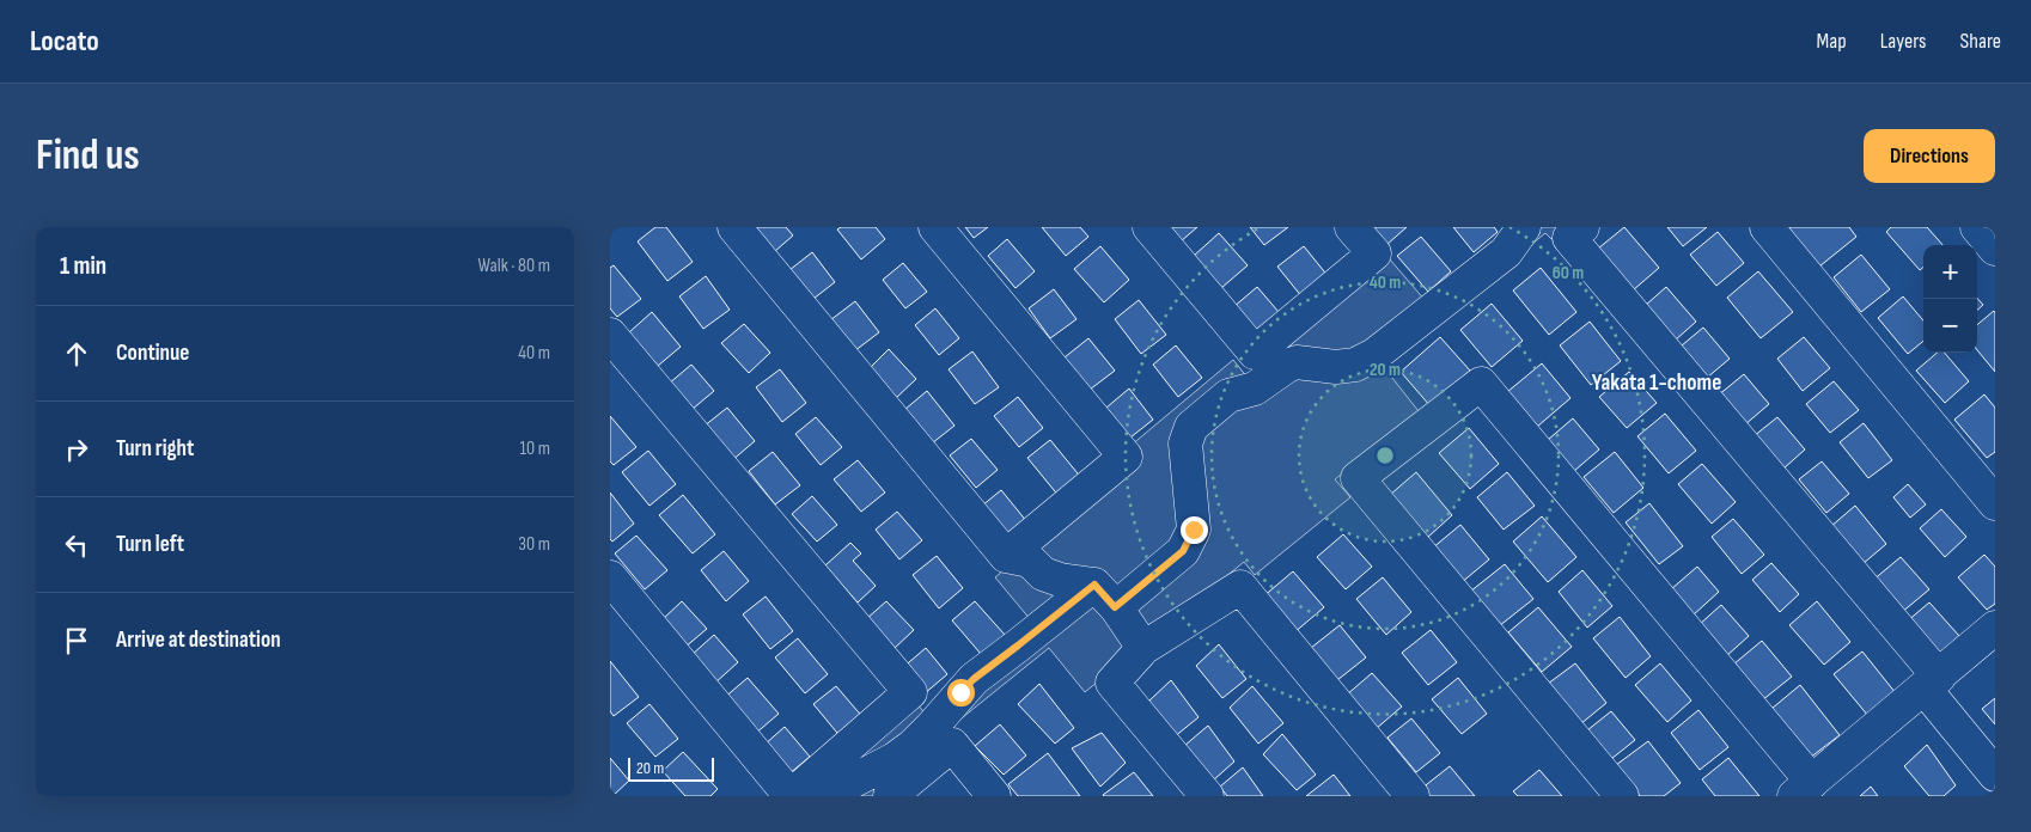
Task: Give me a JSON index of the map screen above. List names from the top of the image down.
{
  "districts": ["Yakata 1-chome"],
  "scale_bar": "20 m",
  "page": {
    "header": "Locato",
    "nav": ["Map", "Layers", "Share"],
    "buttons": "Directions",
    "title": "Find us",
    "heading": ["1 min", "Walk · 80 m"],
    "map_buttons": ["+", "−"],
    "list": [
      ["Continue", "40 m"],
      ["Turn right", "10 m"],
      ["Turn left", "30 m"],
      "Arrive at destination"
    ],
    "scale": "20 m"
  },
  "rings": ["60 m", "40 m", "20 m"]
}
